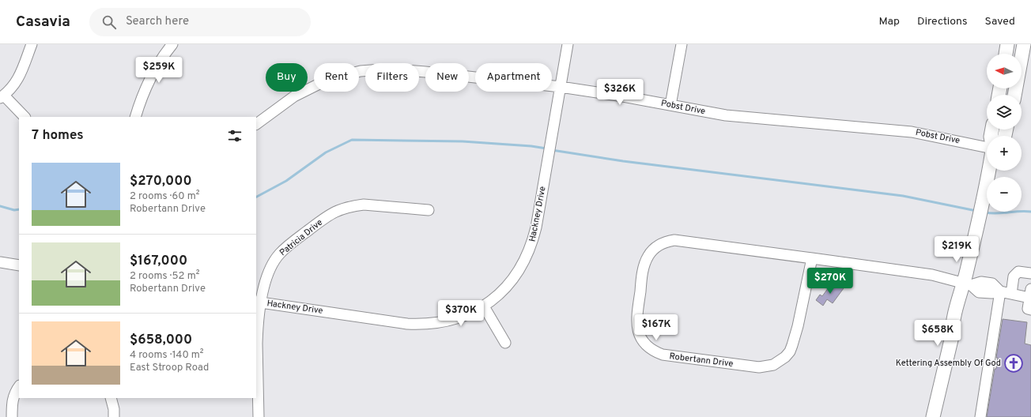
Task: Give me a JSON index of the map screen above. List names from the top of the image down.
{
  "streets": {
    "street": [
      "Pobst Drive",
      "Hackney Drive",
      "Patricia Drive",
      "Robertann Drive"
    ]
  },
  "crossings": [
    ["Pobst Drive", "Hackney Drive"],
    ["Hackney Drive", "Patricia Drive"]
  ],
  "places": {
    "church": ["Kettering Assembly Of God"]
  },
  "north": "left",
  "page": {
    "header": "Casavia",
    "search": "Search here",
    "nav": ["Map", "Directions", "Saved"],
    "map_buttons": ["+", "−"],
    "price": [
      "$259K",
      "$326K",
      "$219K",
      "$270K",
      "$370K",
      "$167K",
      "$658K"
    ],
    "chip": [
      "Buy",
      "Rent",
      "Filters",
      "New",
      "Apartment"
    ],
    "heading": "7 homes",
    "list": [
      {
        "name": "$270,000",
        "note": "2 rooms · 60 m² · Robertann Drive"
      },
      {
        "name": "$167,000",
        "note": "2 rooms · 52 m² · Robertann Drive"
      },
      {
        "name": "$658,000",
        "note": "4 rooms · 140 m² · East Stroop Road"
      }
    ]
  }
}
